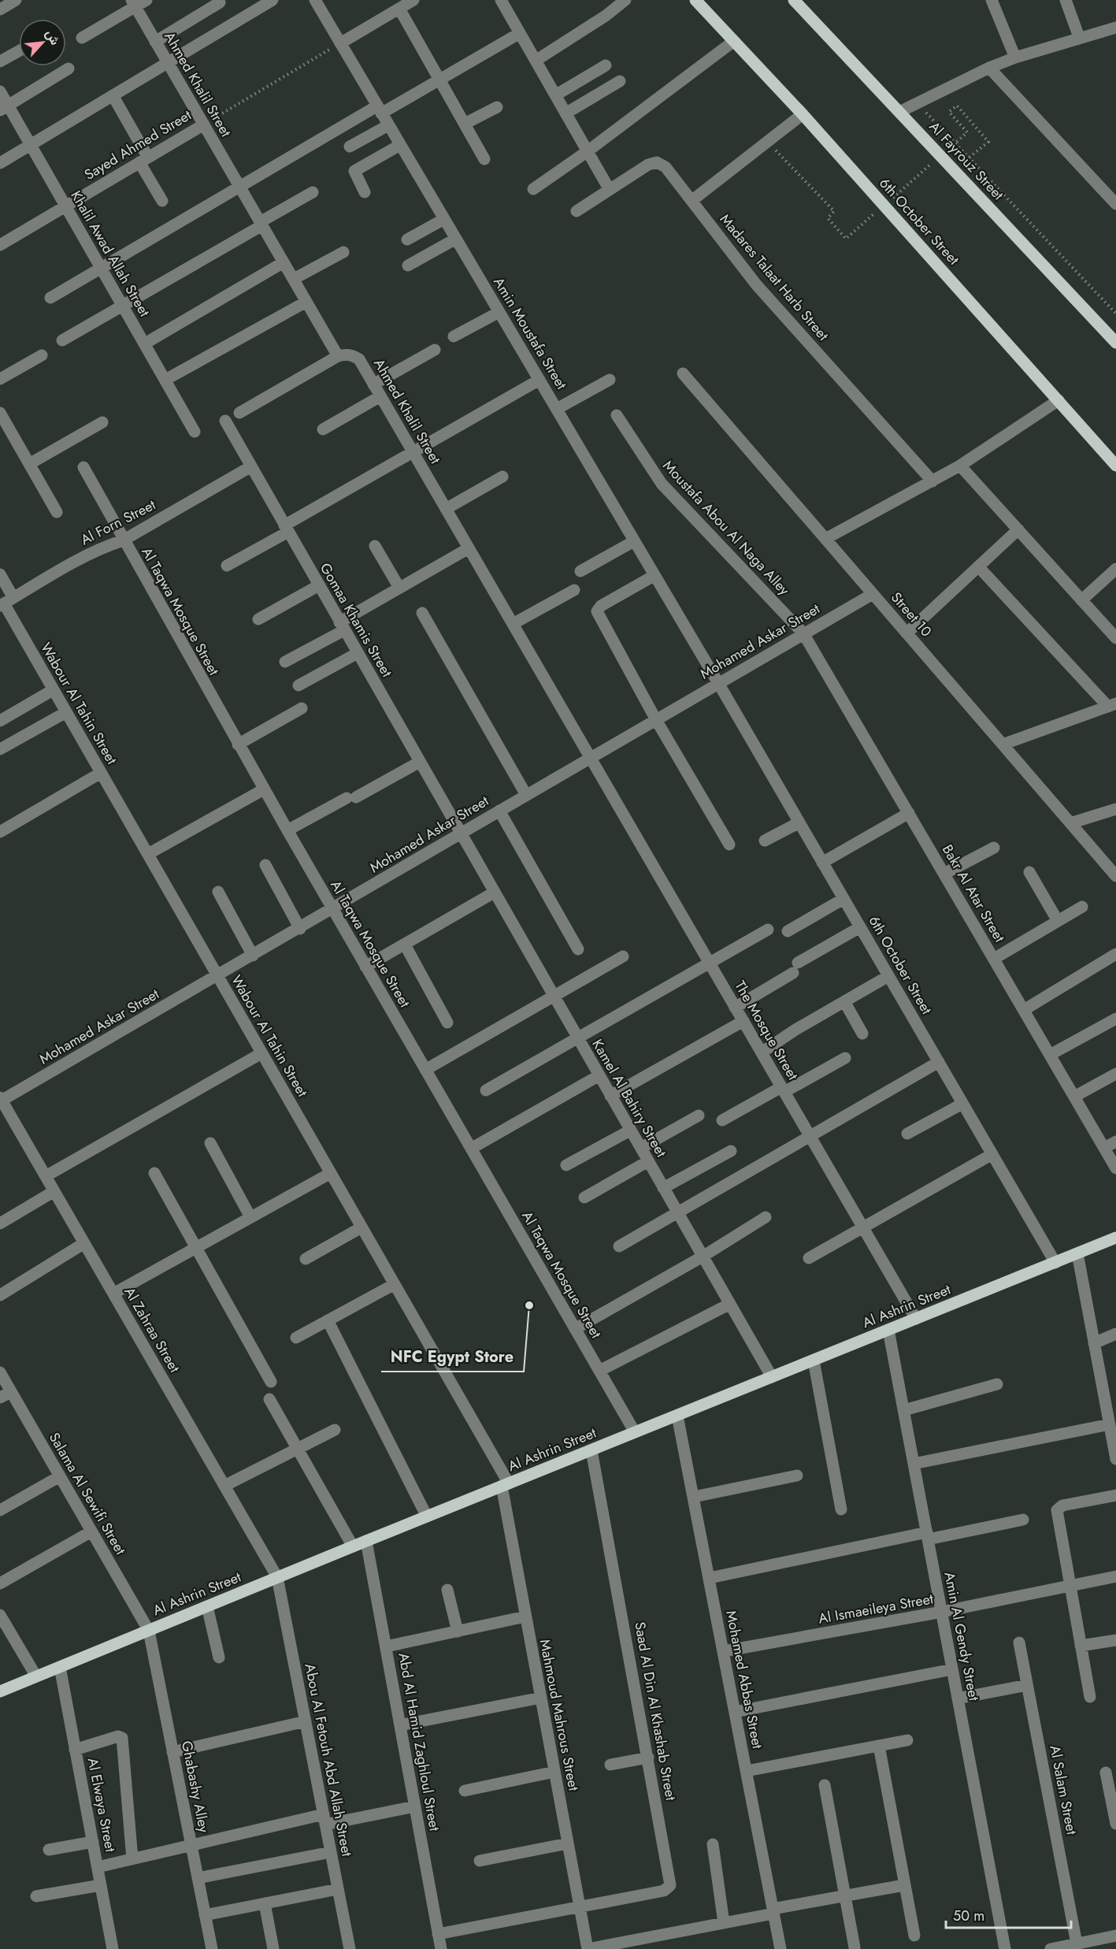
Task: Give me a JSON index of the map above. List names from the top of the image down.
{
  "streets": {
    "main road": ["Al Fayrouz Street", "6th October Street", "Al Ashrin Street"],
    "street": [
      "Ahmed Khalil Street",
      "Sayed Ahmed Street",
      "Khalil Awad Allah Street",
      "Madares Talaat Harb Street",
      "Amin Moustafa Street",
      "Al Forn Street",
      "Moustafa Abou Al Naga Alley",
      "Al Taqwa Mosque Street",
      "Street 10",
      "Gomaa Khamis Street",
      "Mohamed Askar Street",
      "Wabour Al Tahin Street",
      "Bakr Al Atar Street",
      "The Mosque Street",
      "Kamel Al Bahiry Street",
      "Al Zahraa Street",
      "Salama Al Sewifi Street",
      "Al Ismaeileya Street",
      "Amin Al Gendy Street",
      "Mohamed Abbas Street",
      "Saad Al Din Al Khashab Street",
      "Mahmoud Mahrous Street",
      "Abd Al Hamid Zaghloul Street",
      "Abou Al Fetouh Abd Allah Street",
      "Ghabashy Alley",
      "Al Salam Street",
      "Al Elwaya Street"
    ]
  },
  "crossings": [
    ["Ahmed Khalil Street", "Sayed Ahmed Street"],
    ["Ahmed Khalil Street", "Mohamed Askar Street"],
    ["Ahmed Khalil Street", "The Mosque Street"],
    ["Sayed Ahmed Street", "Khalil Awad Allah Street"],
    ["Sayed Ahmed Street", "Amin Moustafa Street"],
    ["6th October Street", "Amin Moustafa Street"],
    ["6th October Street", "Mohamed Askar Street"],
    ["6th October Street", "Al Ashrin Street"],
    ["Amin Moustafa Street", "Mohamed Askar Street"],
    ["Al Forn Street", "Al Taqwa Mosque Street"],
    ["Al Forn Street", "Gomaa Khamis Street"],
    ["Al Forn Street", "Wabour Al Tahin Street"],
    ["Moustafa Abou Al Naga Alley", "Mohamed Askar Street"],
    ["Moustafa Abou Al Naga Alley", "Bakr Al Atar Street"],
    ["Al Taqwa Mosque Street", "Mohamed Askar Street"],
    ["Al Taqwa Mosque Street", "Al Ashrin Street"],
    ["Street 10", "Mohamed Askar Street"],
    ["Gomaa Khamis Street", "Mohamed Askar Street"],
    ["Gomaa Khamis Street", "Kamel Al Bahiry Street"],
    ["Mohamed Askar Street", "Wabour Al Tahin Street"],
    ["Mohamed Askar Street", "Bakr Al Atar Street"],
    ["Mohamed Askar Street", "The Mosque Street"],
    ["Mohamed Askar Street", "Kamel Al Bahiry Street"],
    ["Mohamed Askar Street", "Al Zahraa Street"],
    ["Wabour Al Tahin Street", "Al Ashrin Street"],
    ["Wabour Al Tahin Street", "Mahmoud Mahrous Street"],
    ["The Mosque Street", "Al Ashrin Street"],
    ["Kamel Al Bahiry Street", "Al Ashrin Street"],
    ["Al Ashrin Street", "Al Zahraa Street"],
    ["Al Ashrin Street", "Salama Al Sewifi Street"],
    ["Al Ashrin Street", "Amin Al Gendy Street"],
    ["Al Ashrin Street", "Mohamed Abbas Street"],
    ["Al Ashrin Street", "Saad Al Din Al Khashab Street"],
    ["Al Ashrin Street", "Mahmoud Mahrous Street"],
    ["Al Ashrin Street", "Abd Al Hamid Zaghloul Street"],
    ["Al Ashrin Street", "Abou Al Fetouh Abd Allah Street"],
    ["Al Ashrin Street", "Ghabashy Alley"],
    ["Al Ashrin Street", "Al Elwaya Street"],
    ["Al Zahraa Street", "Abou Al Fetouh Abd Allah Street"],
    ["Salama Al Sewifi Street", "Ghabashy Alley"],
    ["Al Ismaeileya Street", "Amin Al Gendy Street"],
    ["Al Ismaeileya Street", "Mohamed Abbas Street"],
    ["Saad Al Din Al Khashab Street", "Mahmoud Mahrous Street"]
  ],
  "places": ["NFC Egypt Store"],
  "scale_bar": "50 m",
  "north": "top right"
}
